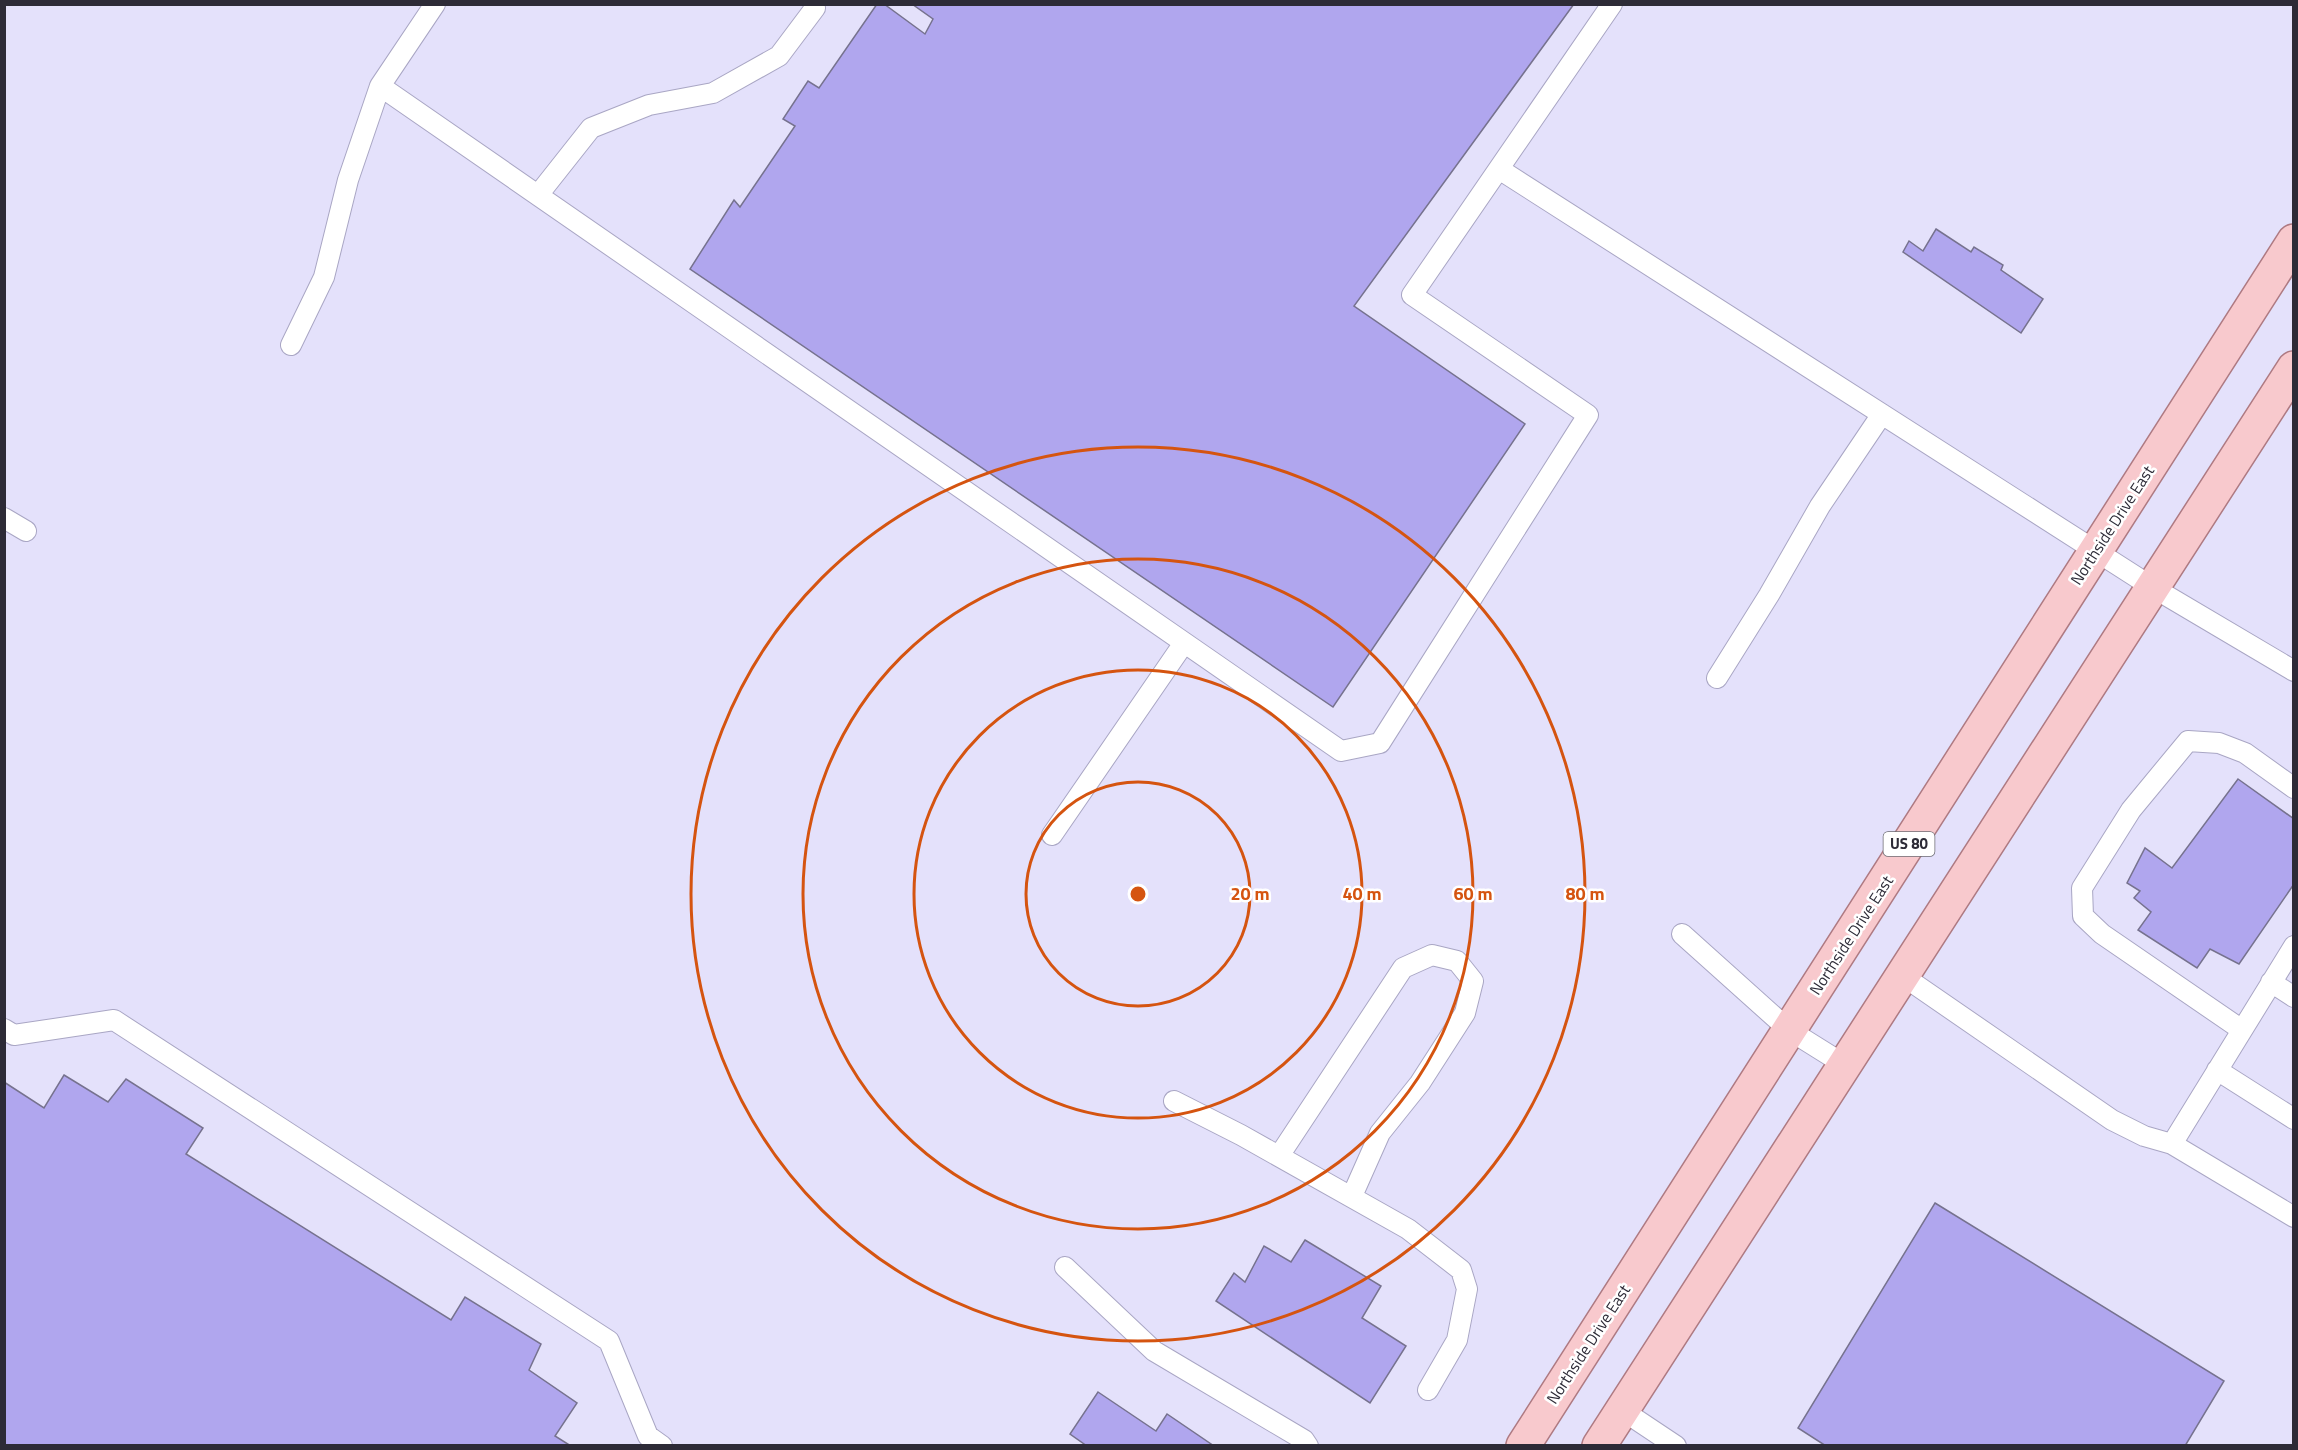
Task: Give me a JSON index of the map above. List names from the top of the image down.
{
  "streets": {
    "main road": ["Northside Drive East", "US 80"]
  },
  "rings": [
    "20 m",
    "40 m",
    "60 m",
    "80 m"
  ]
}
